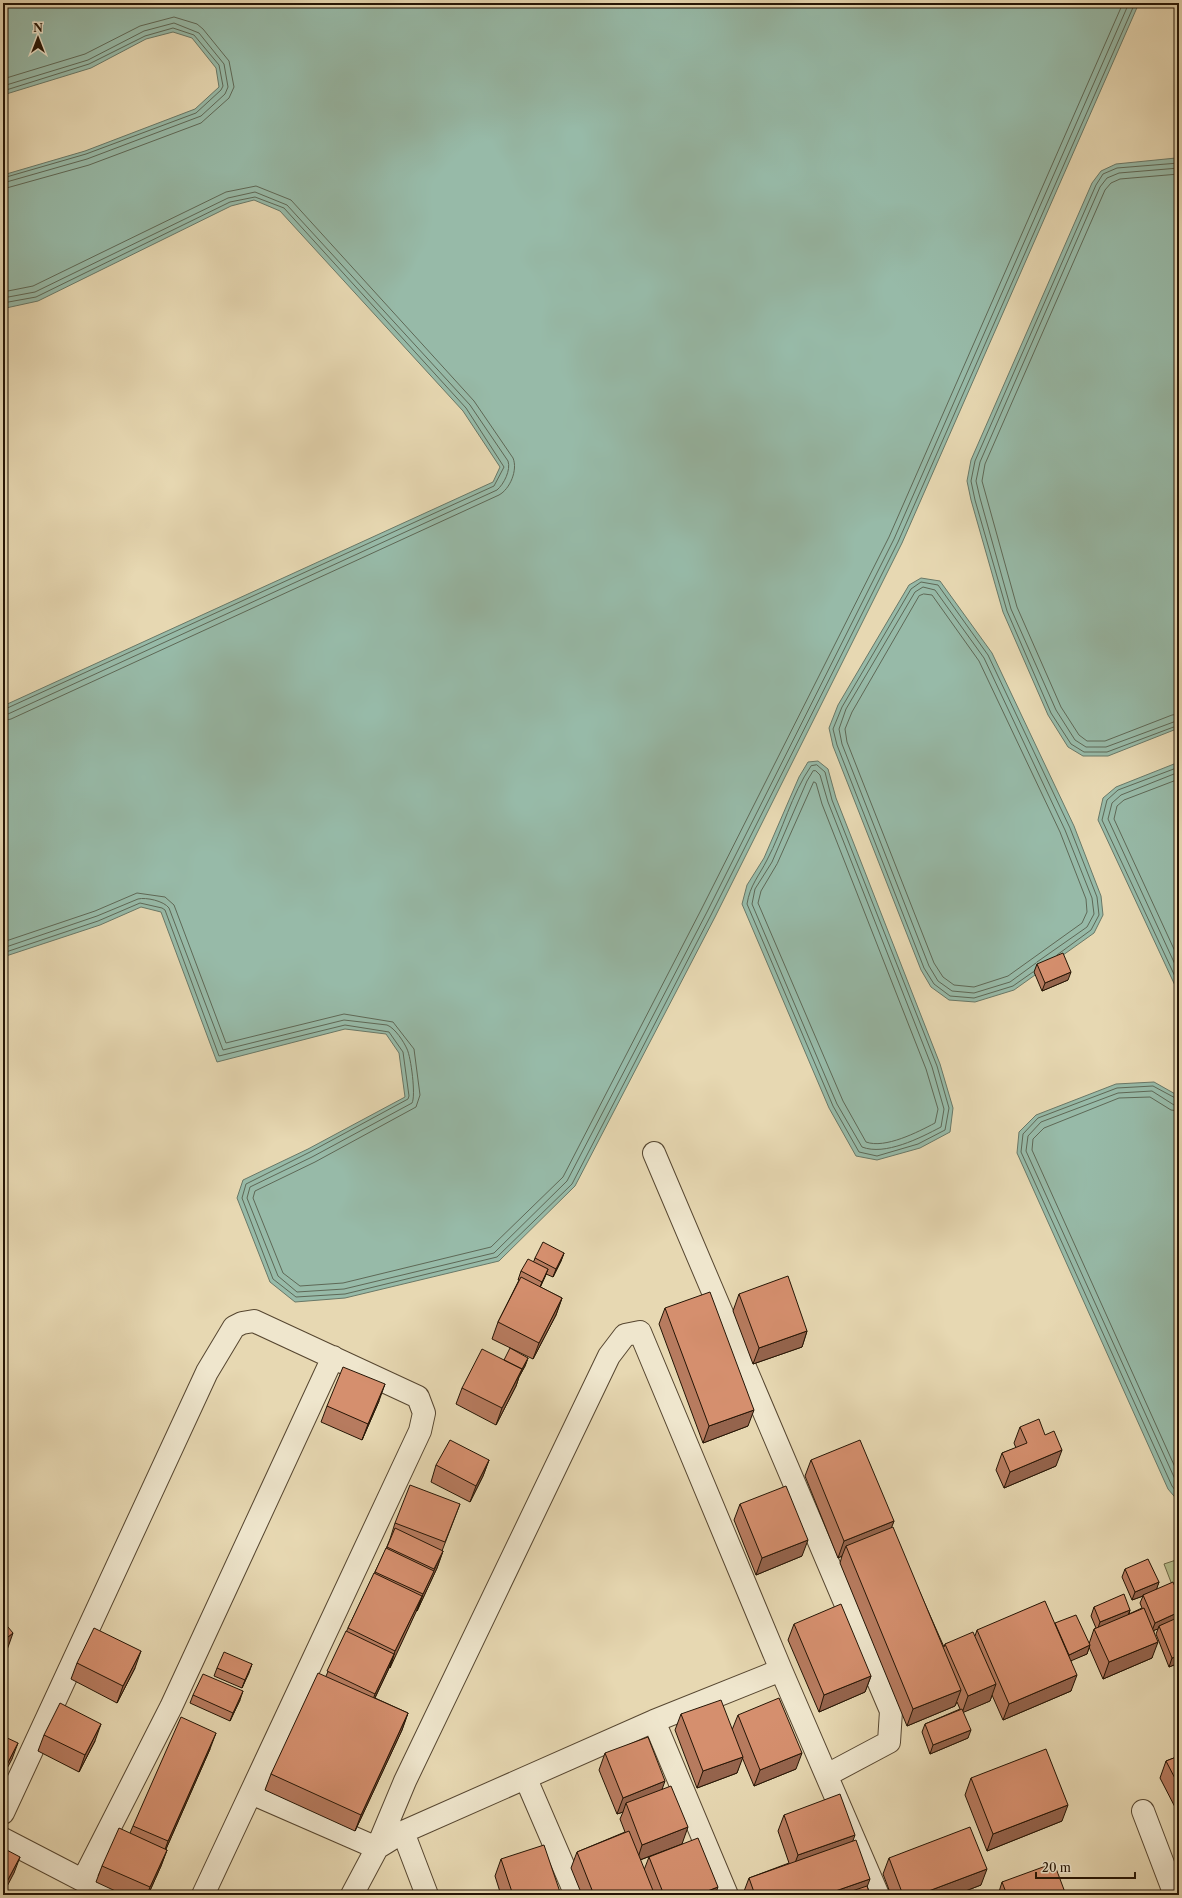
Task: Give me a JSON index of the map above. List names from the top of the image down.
{
  "scale_bar": "20 m",
  "north": "top"
}
